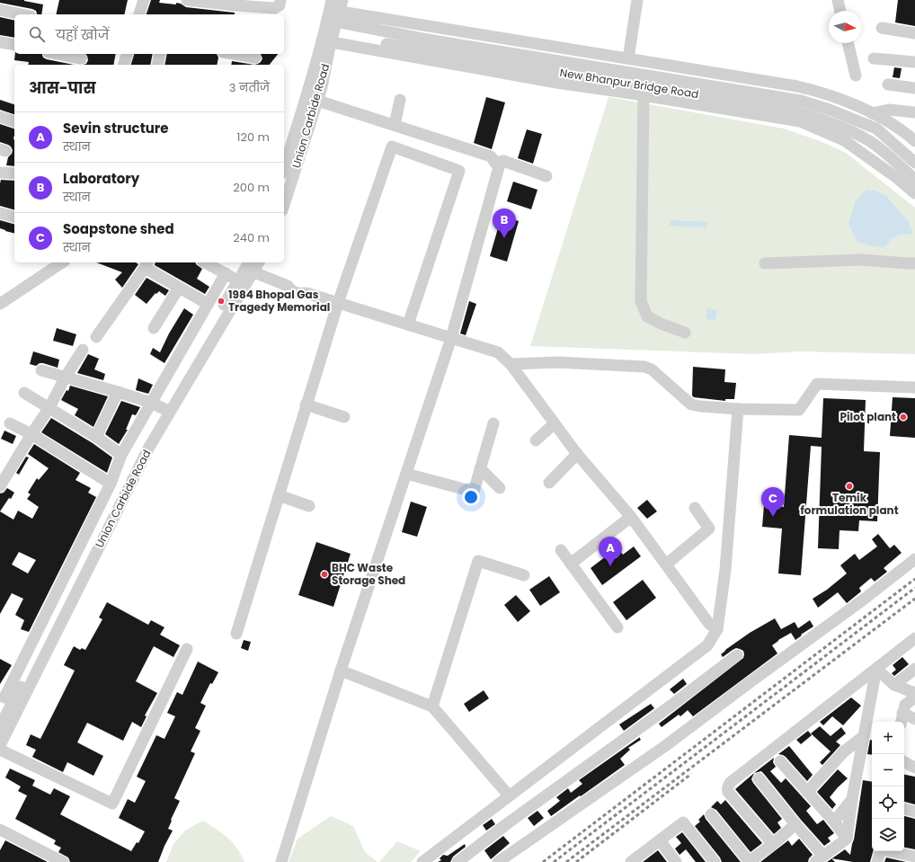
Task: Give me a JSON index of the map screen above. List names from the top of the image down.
{
  "streets": {
    "street": ["New Bhanpur Bridge Road", "Union Carbide Road"]
  },
  "crossings": [
    ["New Bhanpur Bridge Road", "Union Carbide Road"]
  ],
  "places": [
    "1984 Bhopal Gas Tragedy Memorial",
    "Pilot plant",
    "Temik formulation plant",
    "BHC Waste Storage Shed"
  ],
  "north": "right",
  "page": {
    "search": "यहाँ खोजें",
    "heading": ["आस-पास", "3 नतीजे"],
    "list": [
      {
        "mark": "A",
        "name": "Sevin structure",
        "note": "स्थान",
        "value": "120 m"
      },
      {
        "mark": "B",
        "name": "Laboratory",
        "note": "स्थान",
        "value": "200 m"
      },
      {
        "mark": "C",
        "name": "Soapstone shed",
        "note": "स्थान",
        "value": "240 m"
      }
    ],
    "pins": ["B", "C", "A"],
    "map_buttons": ["+", "−"]
  }
}
